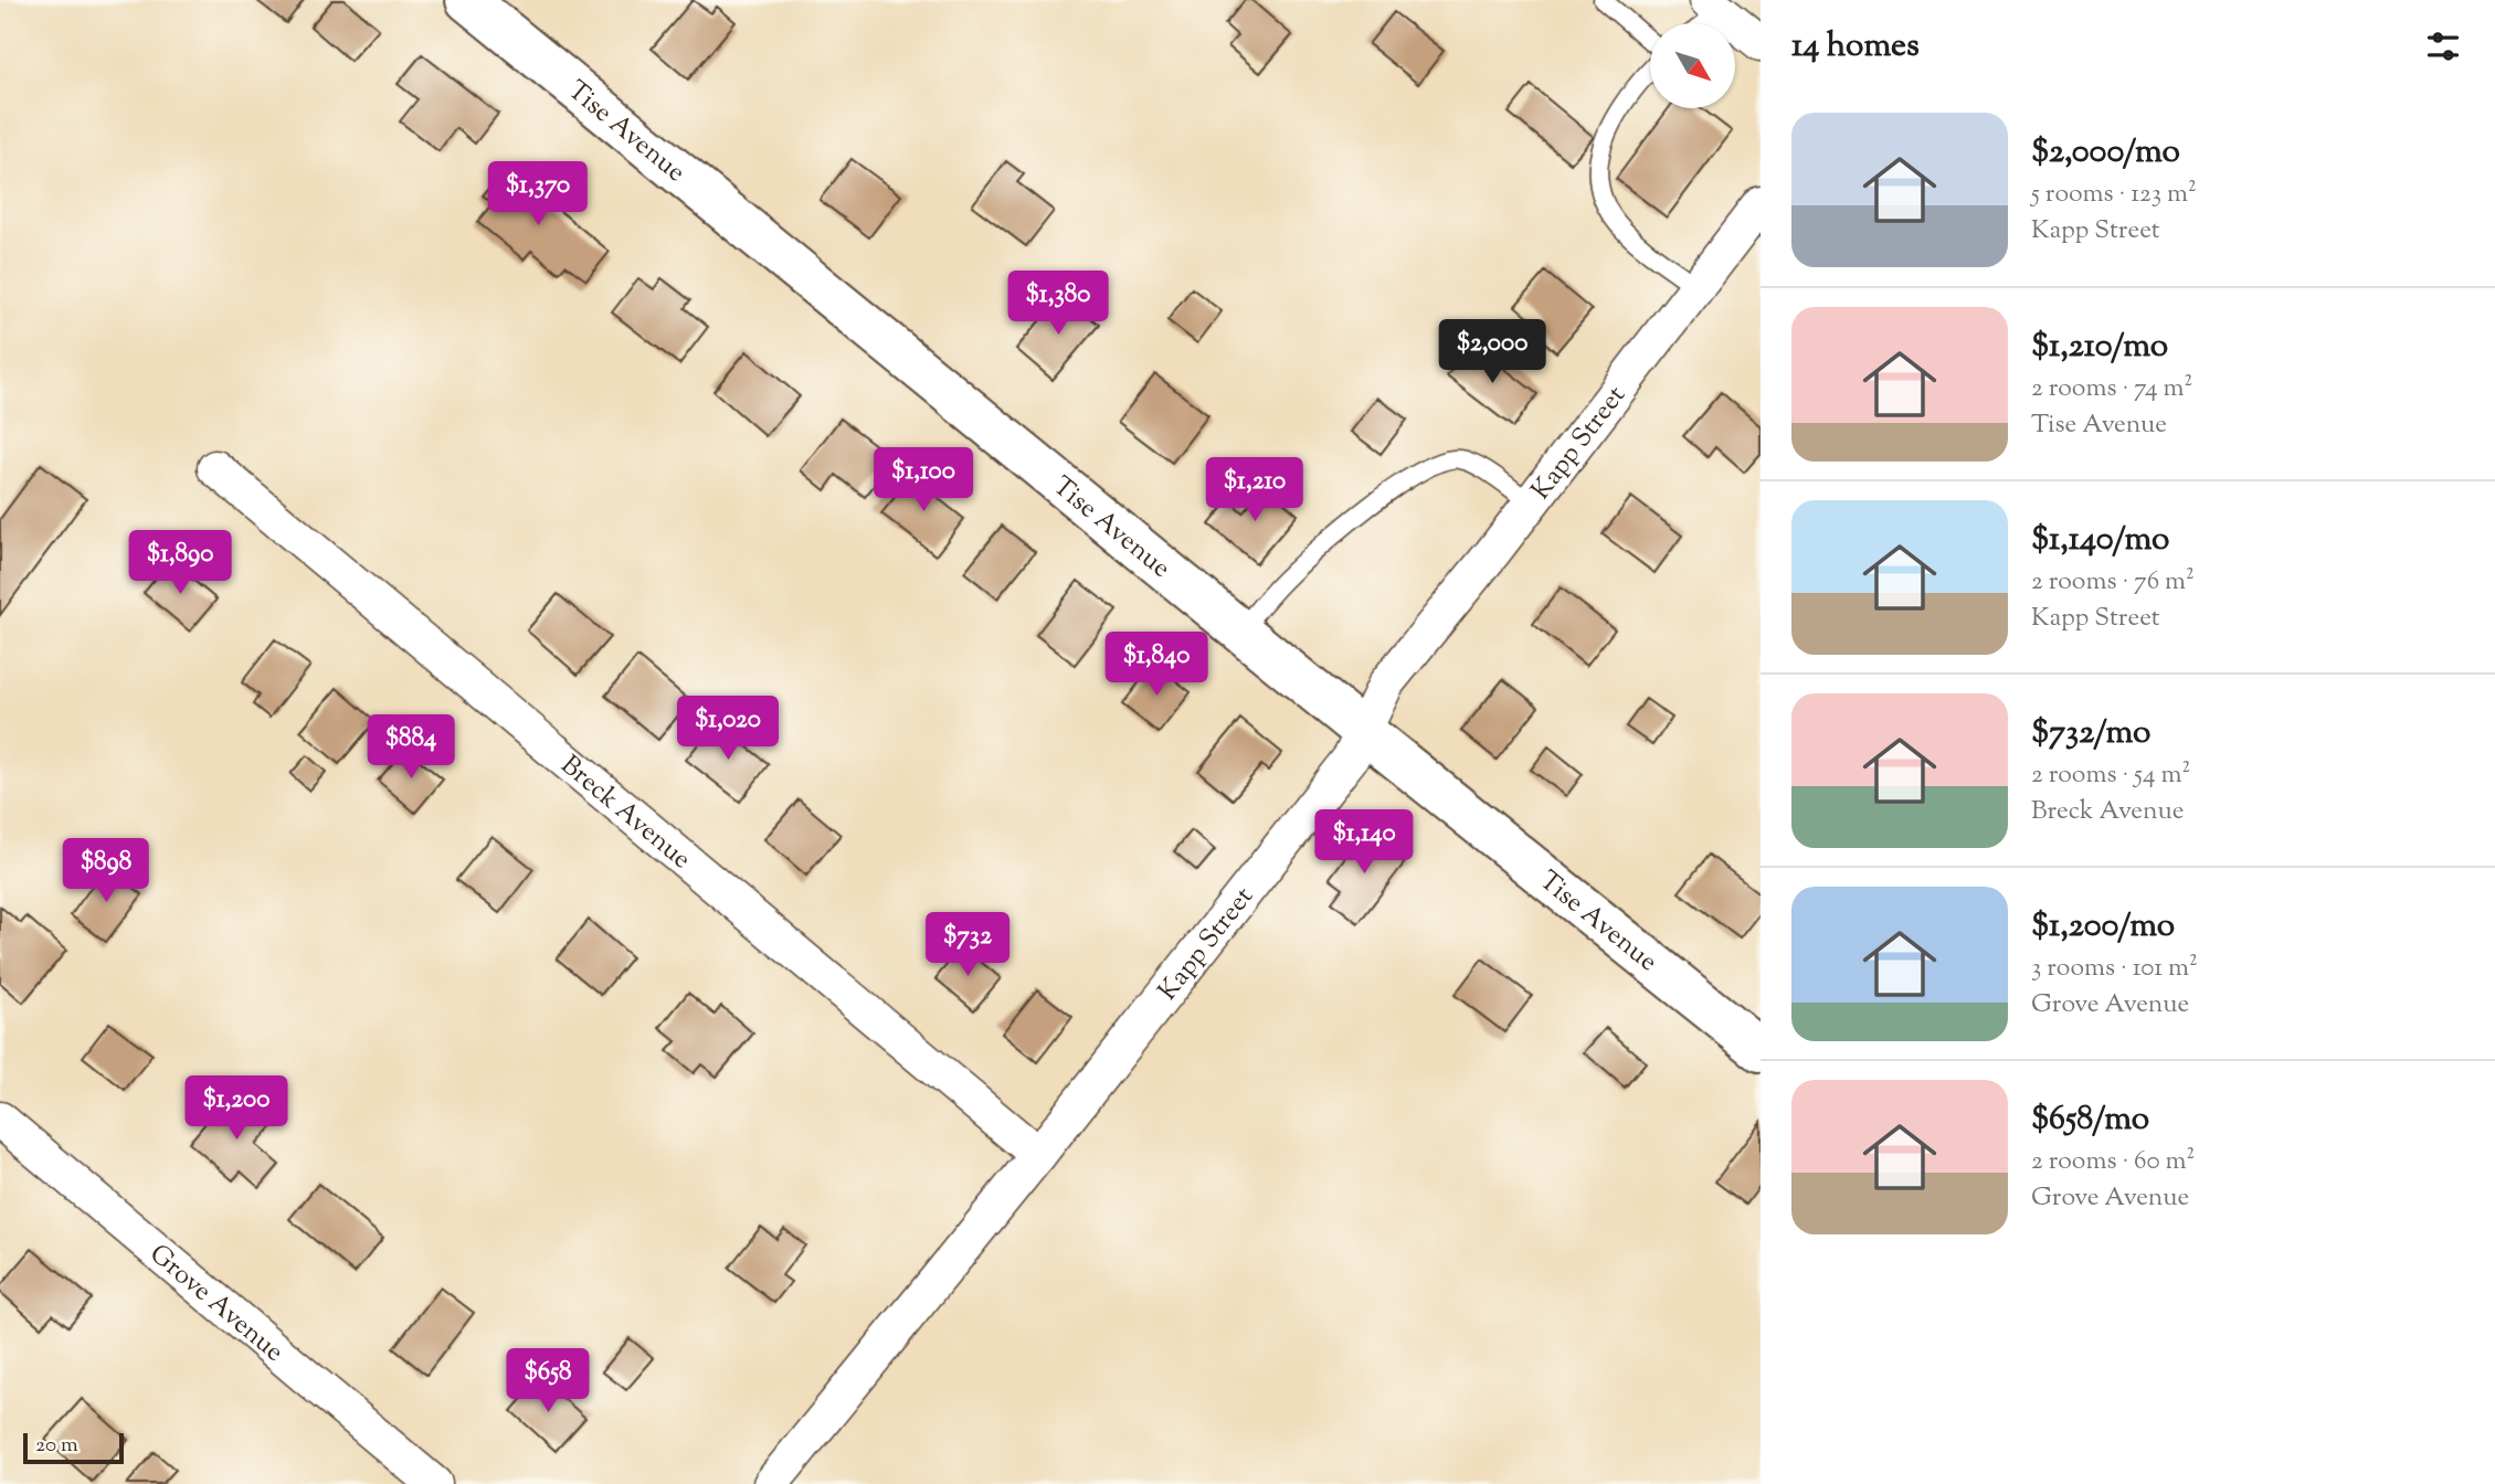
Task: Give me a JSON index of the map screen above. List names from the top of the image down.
{
  "streets": {
    "street": [
      "Tise Avenue",
      "Kapp Street",
      "Breck Avenue",
      "Grove Avenue"
    ]
  },
  "crossings": [
    ["Tise Avenue", "Kapp Street"],
    ["Kapp Street", "Breck Avenue"]
  ],
  "scale_bar": "20 m",
  "north": "bottom right",
  "page": {
    "heading": "14 homes",
    "list": [
      {
        "name": "$2,000/mo",
        "note": "5 rooms · 123 m² · Kapp Street"
      },
      {
        "name": "$1,210/mo",
        "note": "2 rooms · 74 m² · Tise Avenue"
      },
      {
        "name": "$1,140/mo",
        "note": "2 rooms · 76 m² · Kapp Street"
      },
      {
        "name": "$732/mo",
        "note": "2 rooms · 54 m² · Breck Avenue"
      },
      {
        "name": "$1,200/mo",
        "note": "3 rooms · 101 m² · Grove Avenue"
      },
      {
        "name": "$658/mo",
        "note": "2 rooms · 60 m² · Grove Avenue"
      }
    ],
    "price": [
      "$1,370",
      "$1,380",
      "$2,000",
      "$1,100",
      "$1,210",
      "$1,890",
      "$1,840",
      "$1,020",
      "$884",
      "$1,140",
      "$898",
      "$732",
      "$1,200",
      "$658"
    ],
    "scale": "20 m"
  }
}
